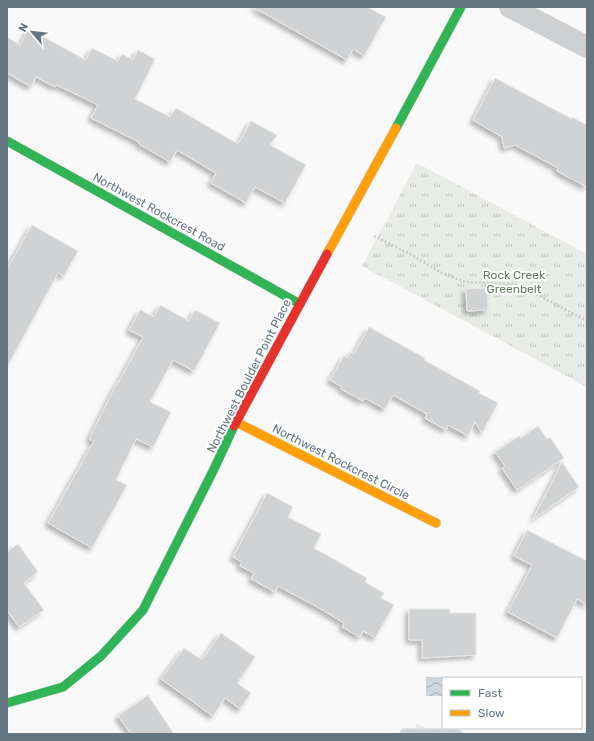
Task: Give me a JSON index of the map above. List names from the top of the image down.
{
  "streets": {
    "street": ["Northwest Rockcrest Road", "Northwest Boulder Point Place", "Northwest Rockcrest Circle"]
  },
  "crossings": [
    ["Northwest Rockcrest Road", "Northwest Boulder Point Place"],
    ["Northwest Boulder Point Place", "Northwest Rockcrest Circle"]
  ],
  "parks": ["Rock Creek Greenbelt"],
  "legend": ["Fast", "Slow"],
  "north": "top left"
}
